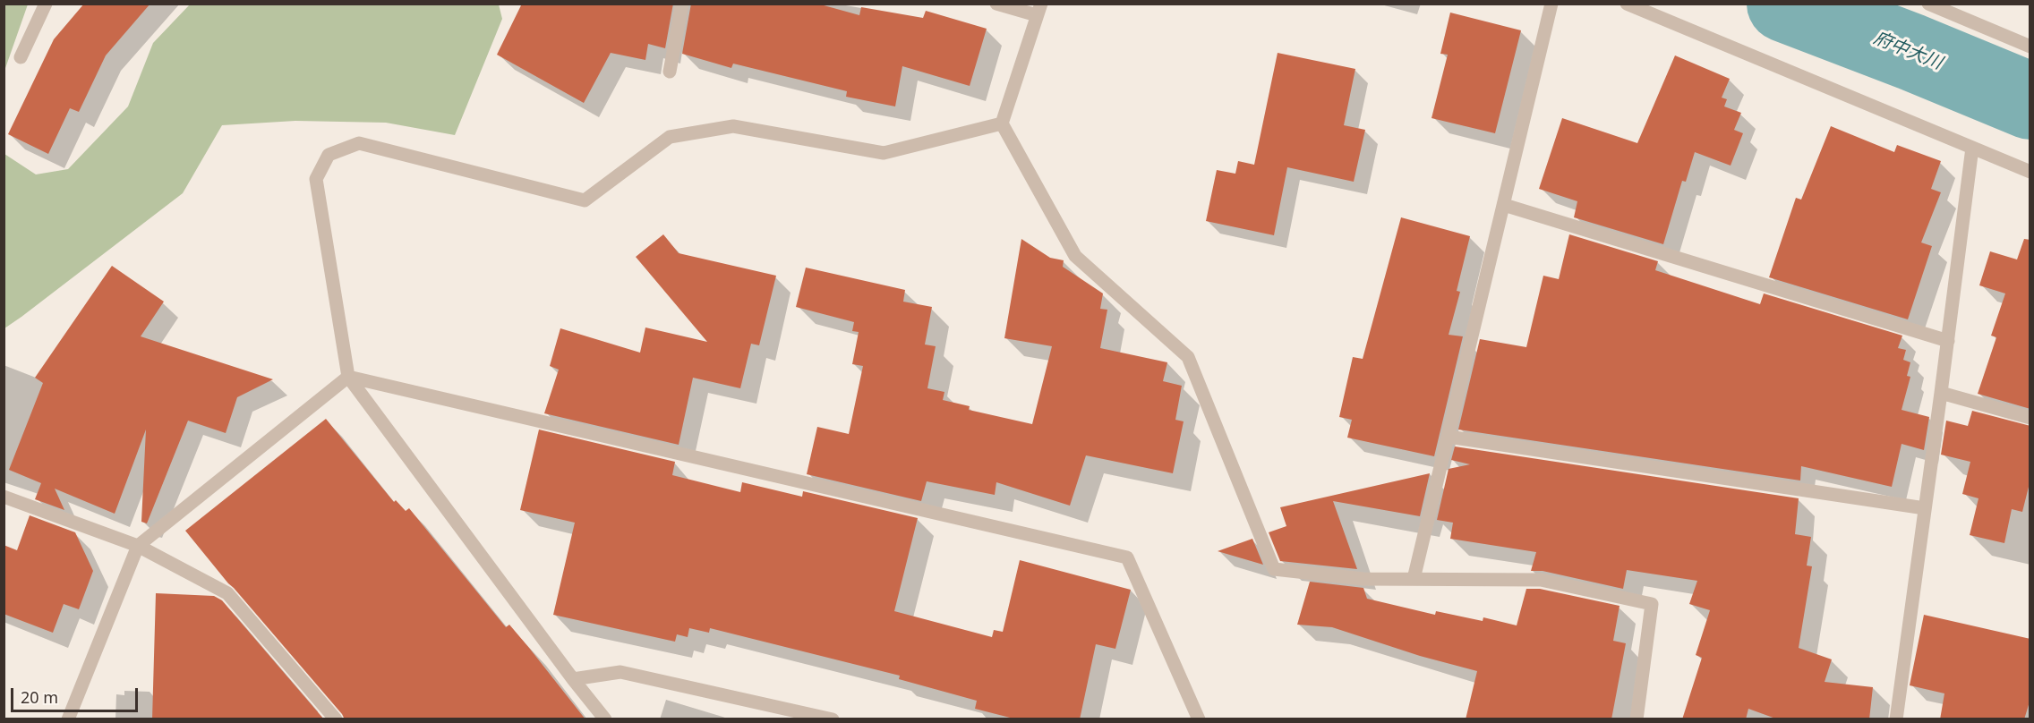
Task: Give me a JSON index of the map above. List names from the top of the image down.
{
  "water": ["府中大川"],
  "scale_bar": "20 m"
}
